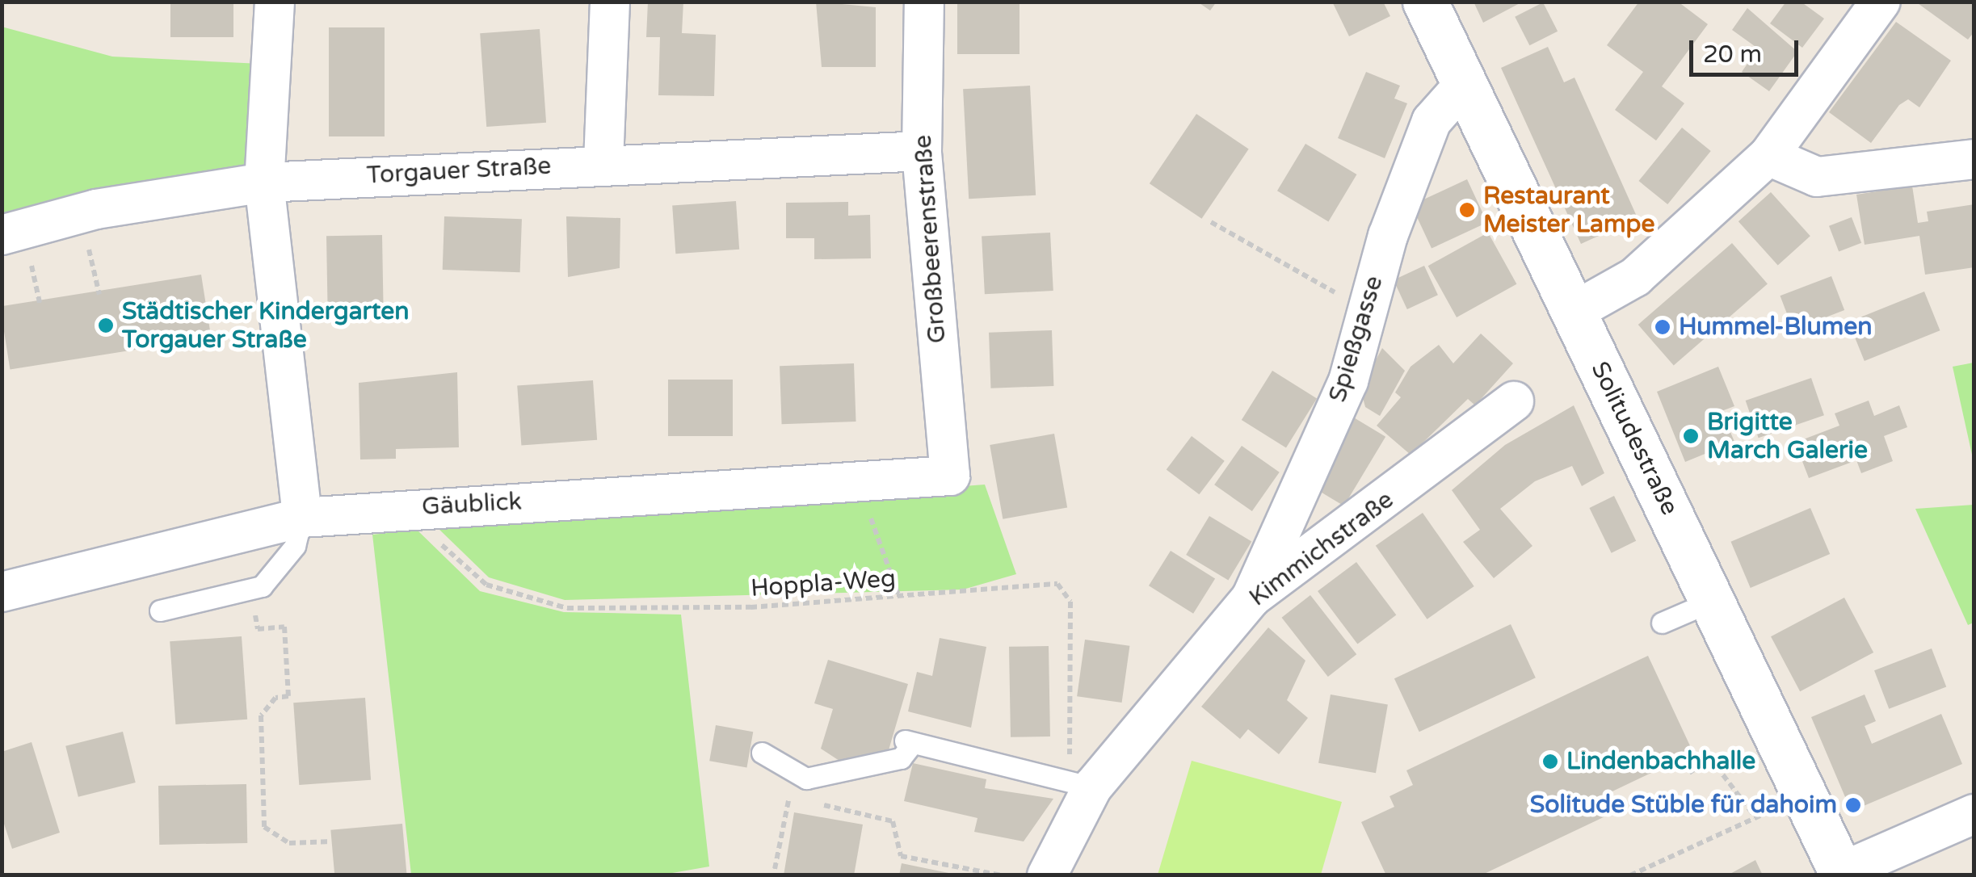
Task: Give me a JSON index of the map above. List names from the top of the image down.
{
  "streets": {
    "main road": ["Solitudestraße"],
    "street": [
      "Torgauer Straße",
      "Großbeerenstraße",
      "Spießgasse",
      "Gäublick",
      "Kimmichstraße"
    ],
    "path": ["Hoppla-Weg"]
  },
  "crossings": [
    ["Torgauer Straße", "Großbeerenstraße"],
    ["Großbeerenstraße", "Gäublick"],
    ["Spießgasse", "Solitudestraße"],
    ["Spießgasse", "Kimmichstraße"],
    ["Gäublick", "Hoppla-Weg"],
    ["Kimmichstraße", "Hoppla-Weg"]
  ],
  "places": [
    "Restaurant Meister Lampe",
    "Städtischer Kindergarten Torgauer Straße",
    "Hummel-Blumen",
    "Brigitte March Galerie",
    "Lindenbachhalle",
    "Solitude Stüble für dahoim"
  ],
  "scale_bar": "20 m"
}
